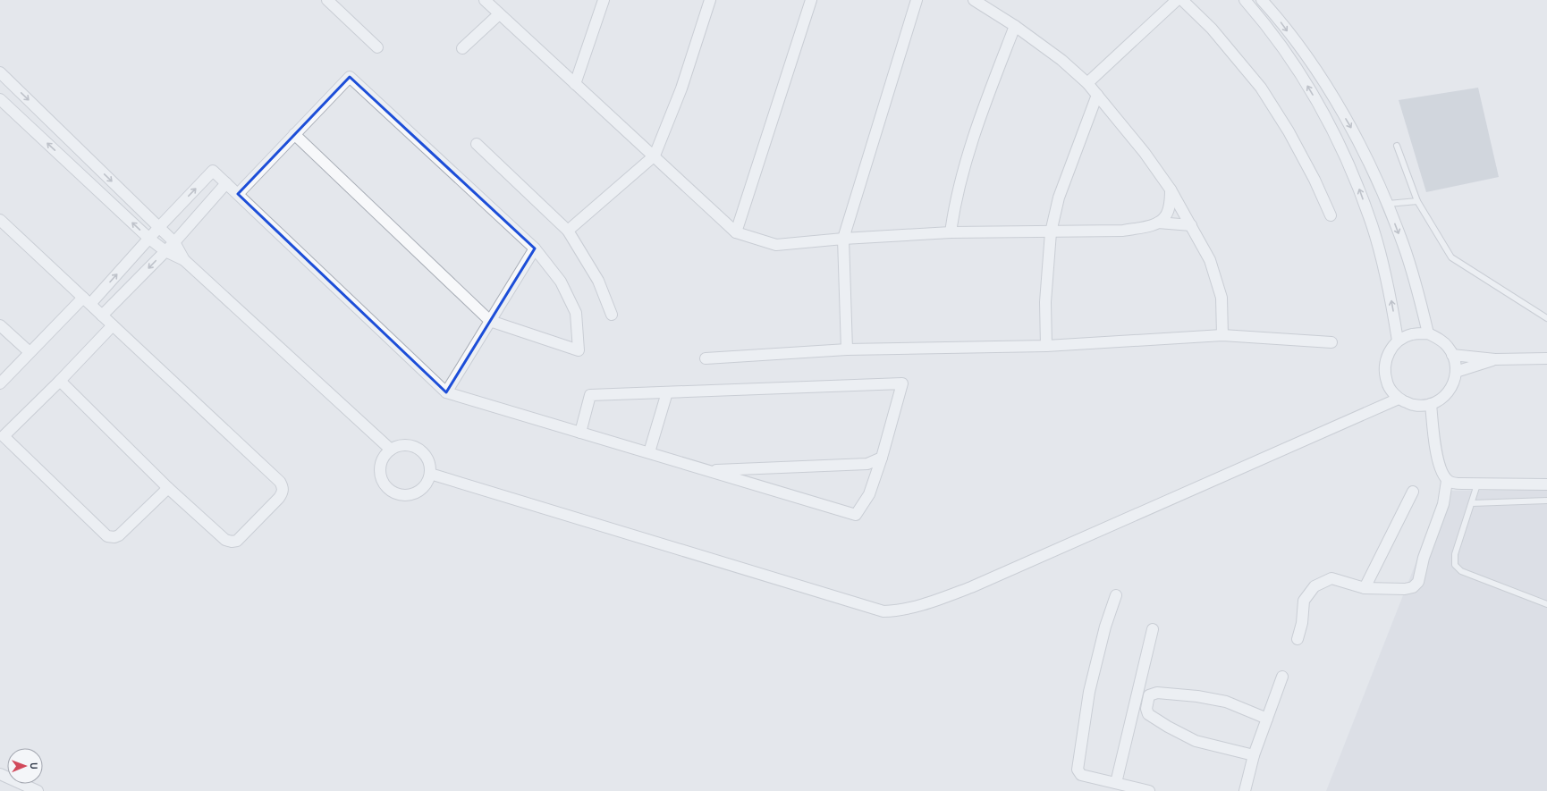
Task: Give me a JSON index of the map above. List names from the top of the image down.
{
  "north": "right"
}
